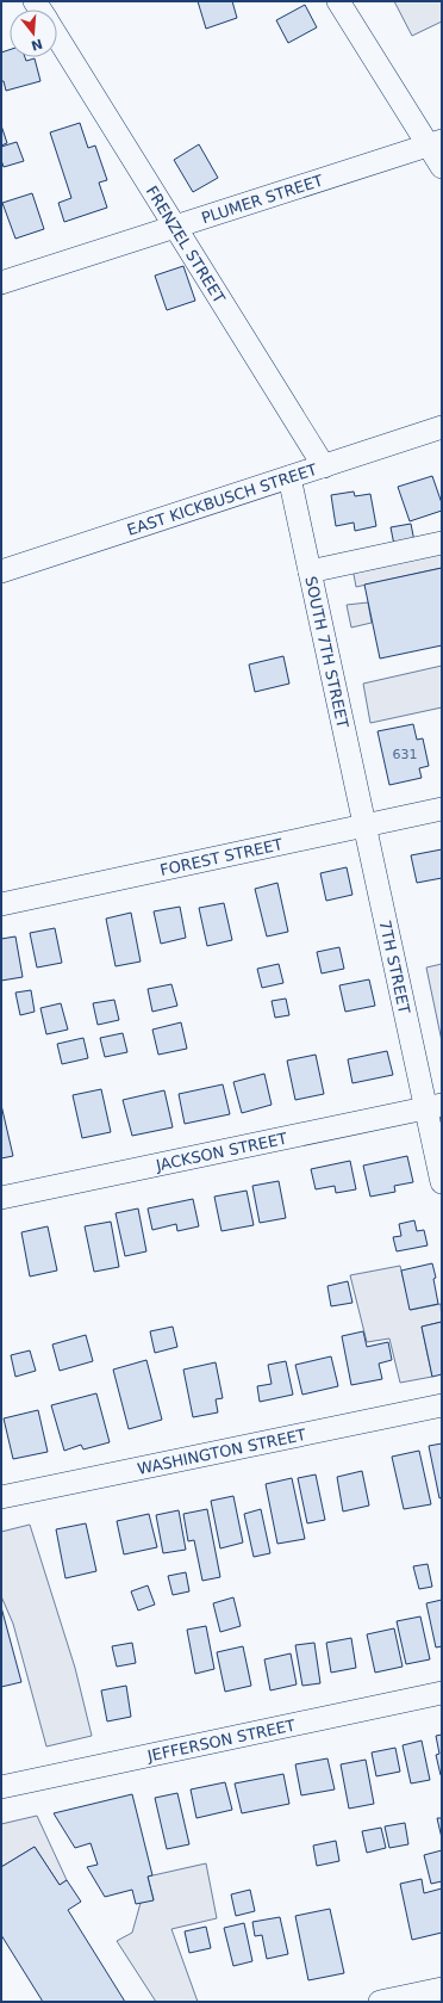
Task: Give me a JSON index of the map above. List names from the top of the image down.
{
  "streets": {
    "street": [
      "PLUMER STREET",
      "FRENZEL STREET",
      "EAST KICKBUSCH STREET",
      "SOUTH 7TH STREET",
      "FOREST STREET",
      "7TH STREET",
      "JACKSON STREET",
      "WASHINGTON STREET",
      "JEFFERSON STREET"
    ]
  },
  "crossings": [
    ["PLUMER STREET", "FRENZEL STREET"],
    ["FRENZEL STREET", "EAST KICKBUSCH STREET"],
    ["EAST KICKBUSCH STREET", "SOUTH 7TH STREET"],
    ["SOUTH 7TH STREET", "FOREST STREET"],
    ["SOUTH 7TH STREET", "7TH STREET"],
    ["FOREST STREET", "7TH STREET"],
    ["7TH STREET", "JACKSON STREET"]
  ],
  "house_numbers": ["631"],
  "north": "bottom"
}
